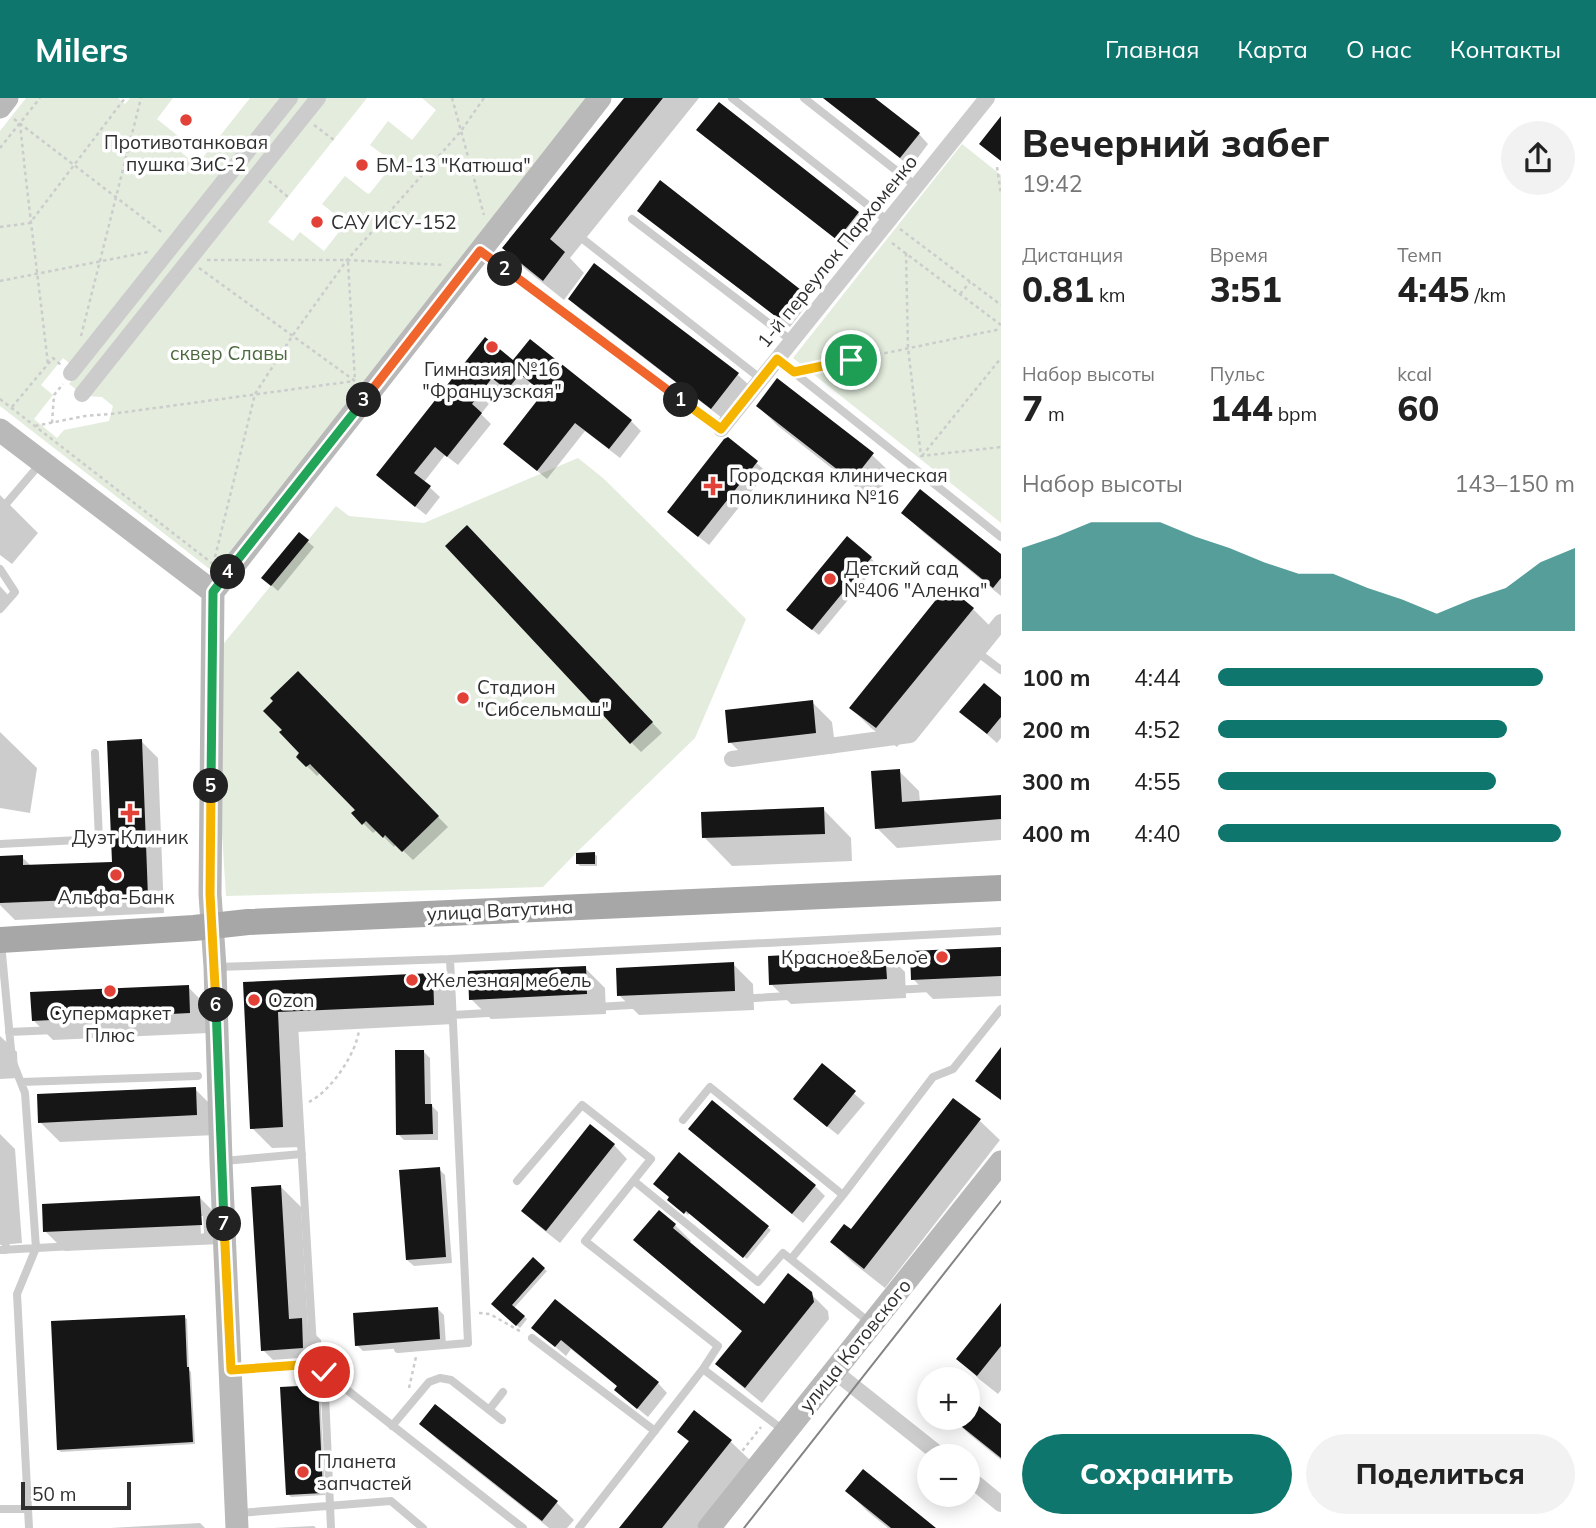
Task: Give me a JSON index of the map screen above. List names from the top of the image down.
{
  "streets": {
    "main road": ["улица Ватутина"],
    "street": ["1-й переулок Пархоменко", "улица Котовского"]
  },
  "parks": ["сквер Славы"],
  "places": {
    "other": [
      "Противотанковая пушка ЗиС-2",
      "БМ-13 \"Катюша\"",
      "САУ ИСУ-152",
      "Гимназия №16 \"Французская\"",
      "Детский сад №406 \"Аленка\"",
      "Стадион \"Сибсельмаш\"",
      "Альфа-Банк",
      "Красное&Белое",
      "Железная мебель",
      "Супермаркет Плюс",
      "Ozon",
      "Планета запчастей"
    ],
    "health": ["Городская клиническая поликлиника №16", "Дуэт Клиник"]
  },
  "scale_bar": "50 m",
  "page": {
    "header": "Milers",
    "nav": [
      "Главная",
      "Карта",
      "О нас",
      "Контакты"
    ],
    "heading": ["Вечерний забег", "19:42"],
    "stats": [
      ["Дистанция", "0.81 km"],
      ["Время", "3:51"],
      ["Темп", "4:45 /km"],
      ["Набор высоты", "7 m"],
      ["Пульс", "144 bpm"],
      ["kcal", "60"]
    ],
    "pins": [
      "2",
      "1",
      "3",
      "4",
      "5",
      "6",
      "7"
    ],
    "chart": ["Набор высоты", "143–150 m"],
    "list": [
      {
        "name": "100 m",
        "note": "4:44"
      },
      {
        "name": "200 m",
        "note": "4:52"
      },
      {
        "name": "300 m",
        "note": "4:55"
      },
      {
        "name": "400 m",
        "note": "4:40"
      }
    ],
    "map_buttons": ["+", "−"],
    "buttons": ["Сохранить", "Поделиться"],
    "scale": "50 m"
  }
}
